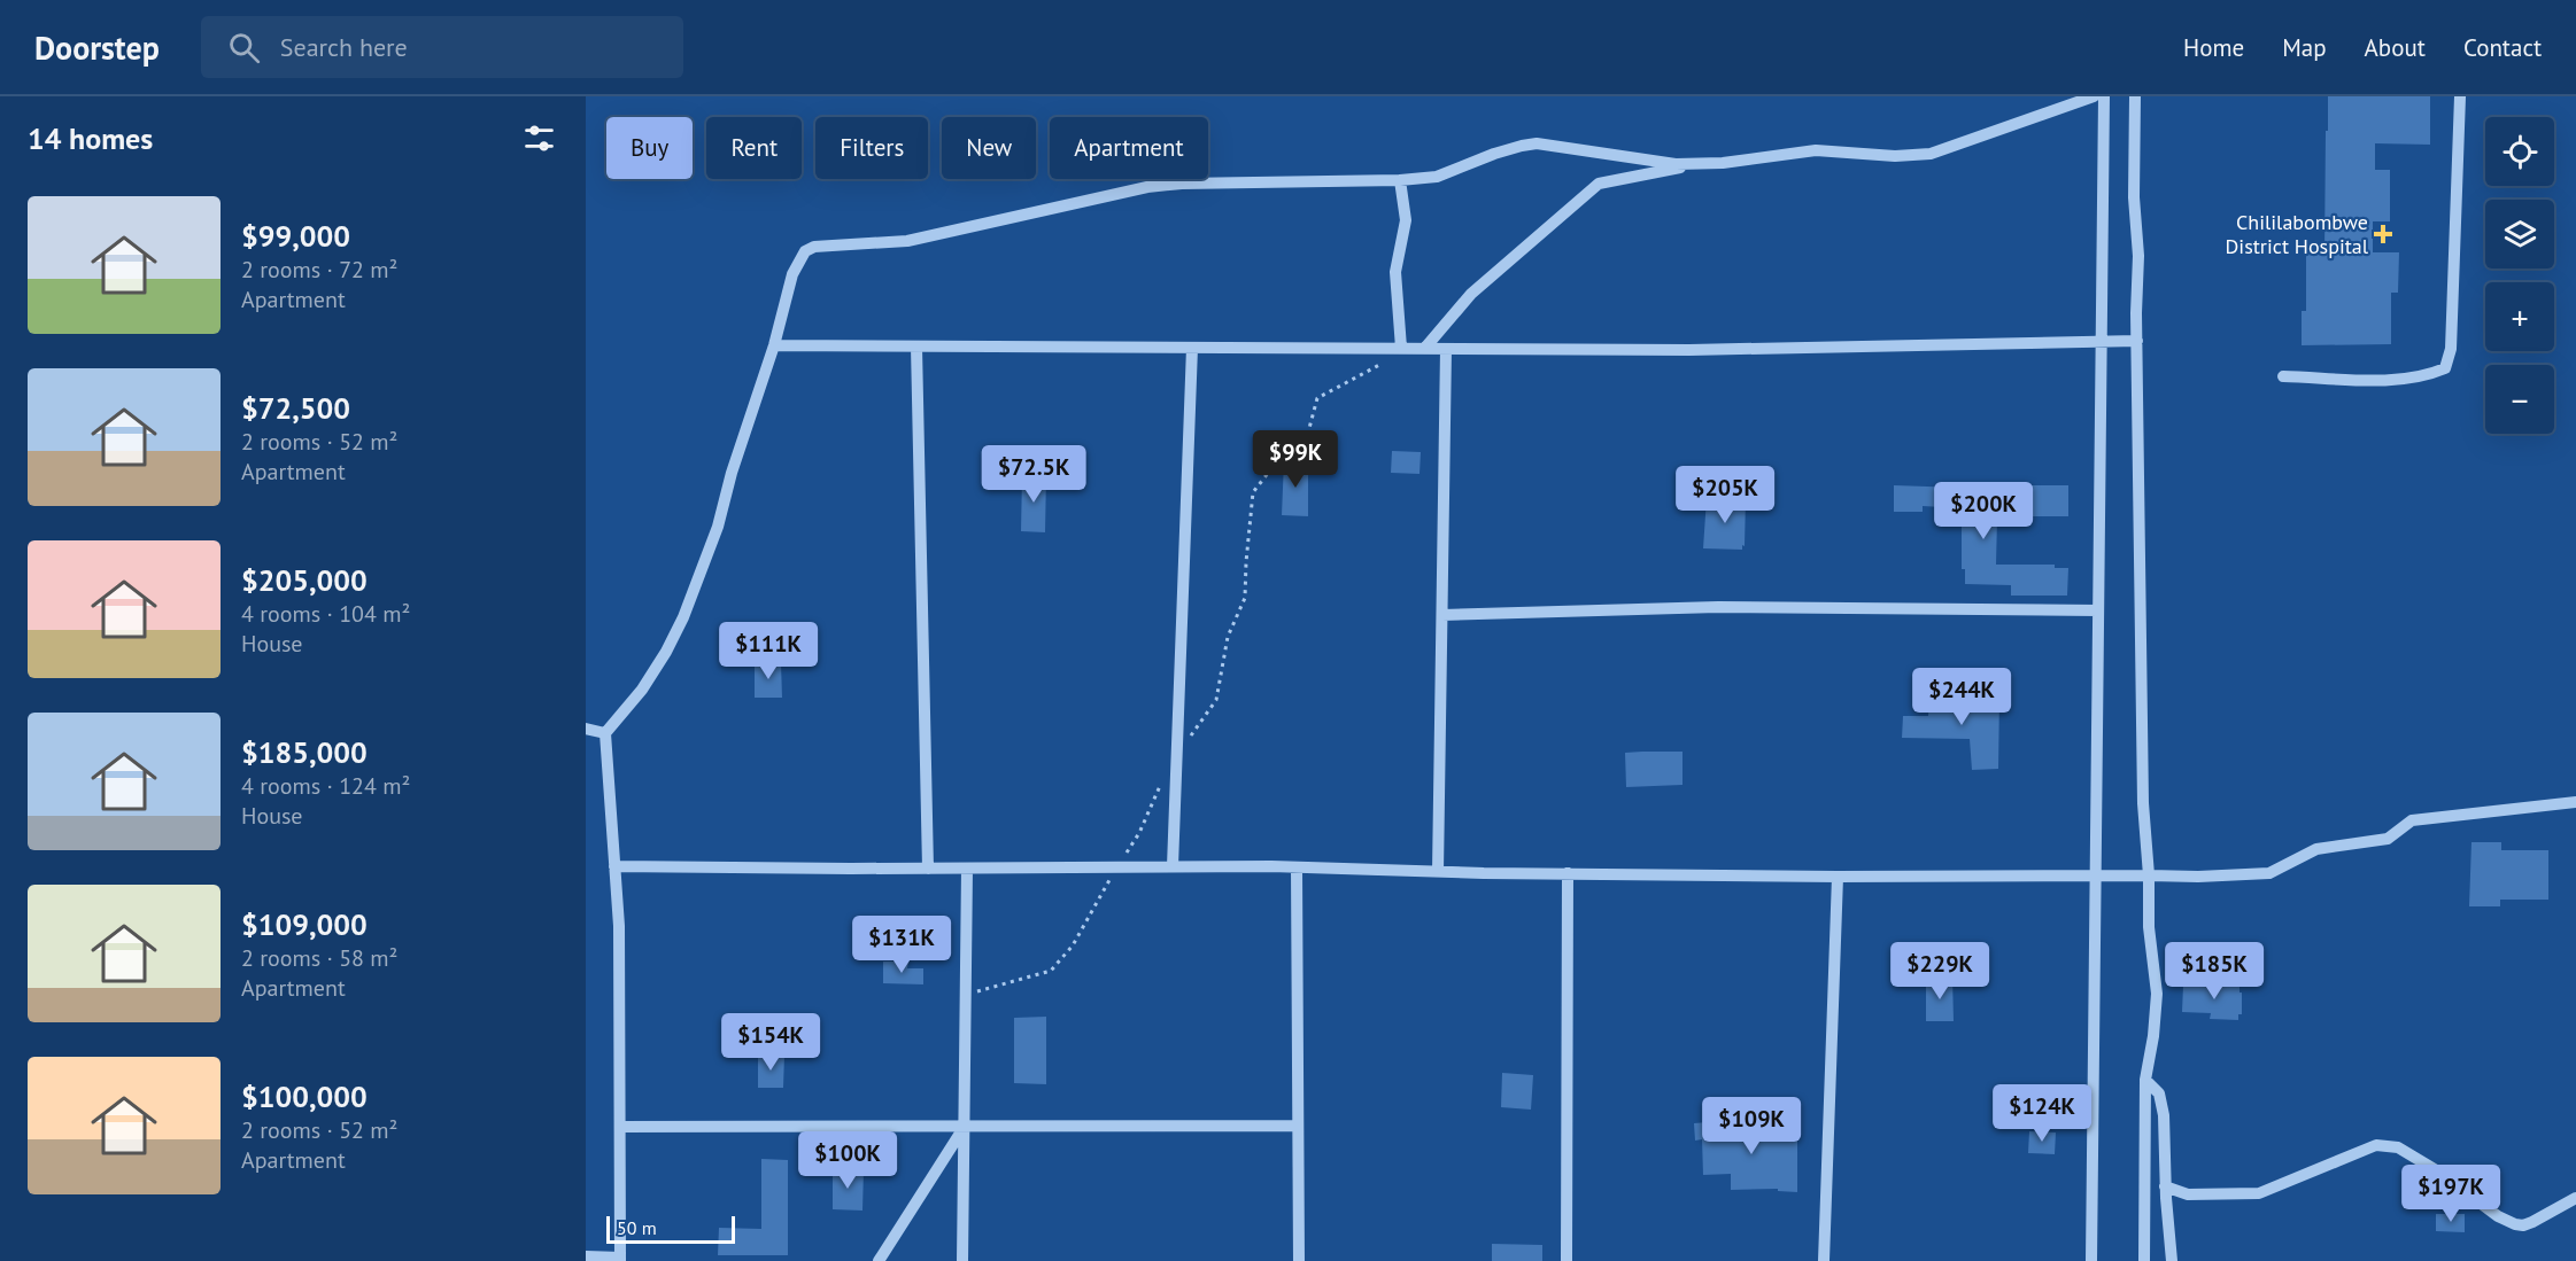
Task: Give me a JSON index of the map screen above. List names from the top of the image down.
{
  "places": {
    "health": ["Chililabombwe District Hospital"]
  },
  "scale_bar": "50 m",
  "page": {
    "header": "Doorstep",
    "search": "Search here",
    "nav": [
      "Home",
      "Map",
      "About",
      "Contact"
    ],
    "heading": "14 homes",
    "map_buttons": ["+", "−"],
    "chip": [
      "Buy",
      "Rent",
      "Filters",
      "New",
      "Apartment"
    ],
    "list": [
      {
        "name": "$99,000",
        "note": "2 rooms · 72 m² · Apartment"
      },
      {
        "name": "$72,500",
        "note": "2 rooms · 52 m² · Apartment"
      },
      {
        "name": "$205,000",
        "note": "4 rooms · 104 m² · House"
      },
      {
        "name": "$185,000",
        "note": "4 rooms · 124 m² · House"
      },
      {
        "name": "$109,000",
        "note": "2 rooms · 58 m² · Apartment"
      },
      {
        "name": "$100,000",
        "note": "2 rooms · 52 m² · Apartment"
      }
    ],
    "price": [
      "$99K",
      "$72.5K",
      "$205K",
      "$200K",
      "$111K",
      "$244K",
      "$131K",
      "$229K",
      "$185K",
      "$154K",
      "$124K",
      "$109K",
      "$100K",
      "$197K"
    ],
    "scale": "50 m"
  }
}
